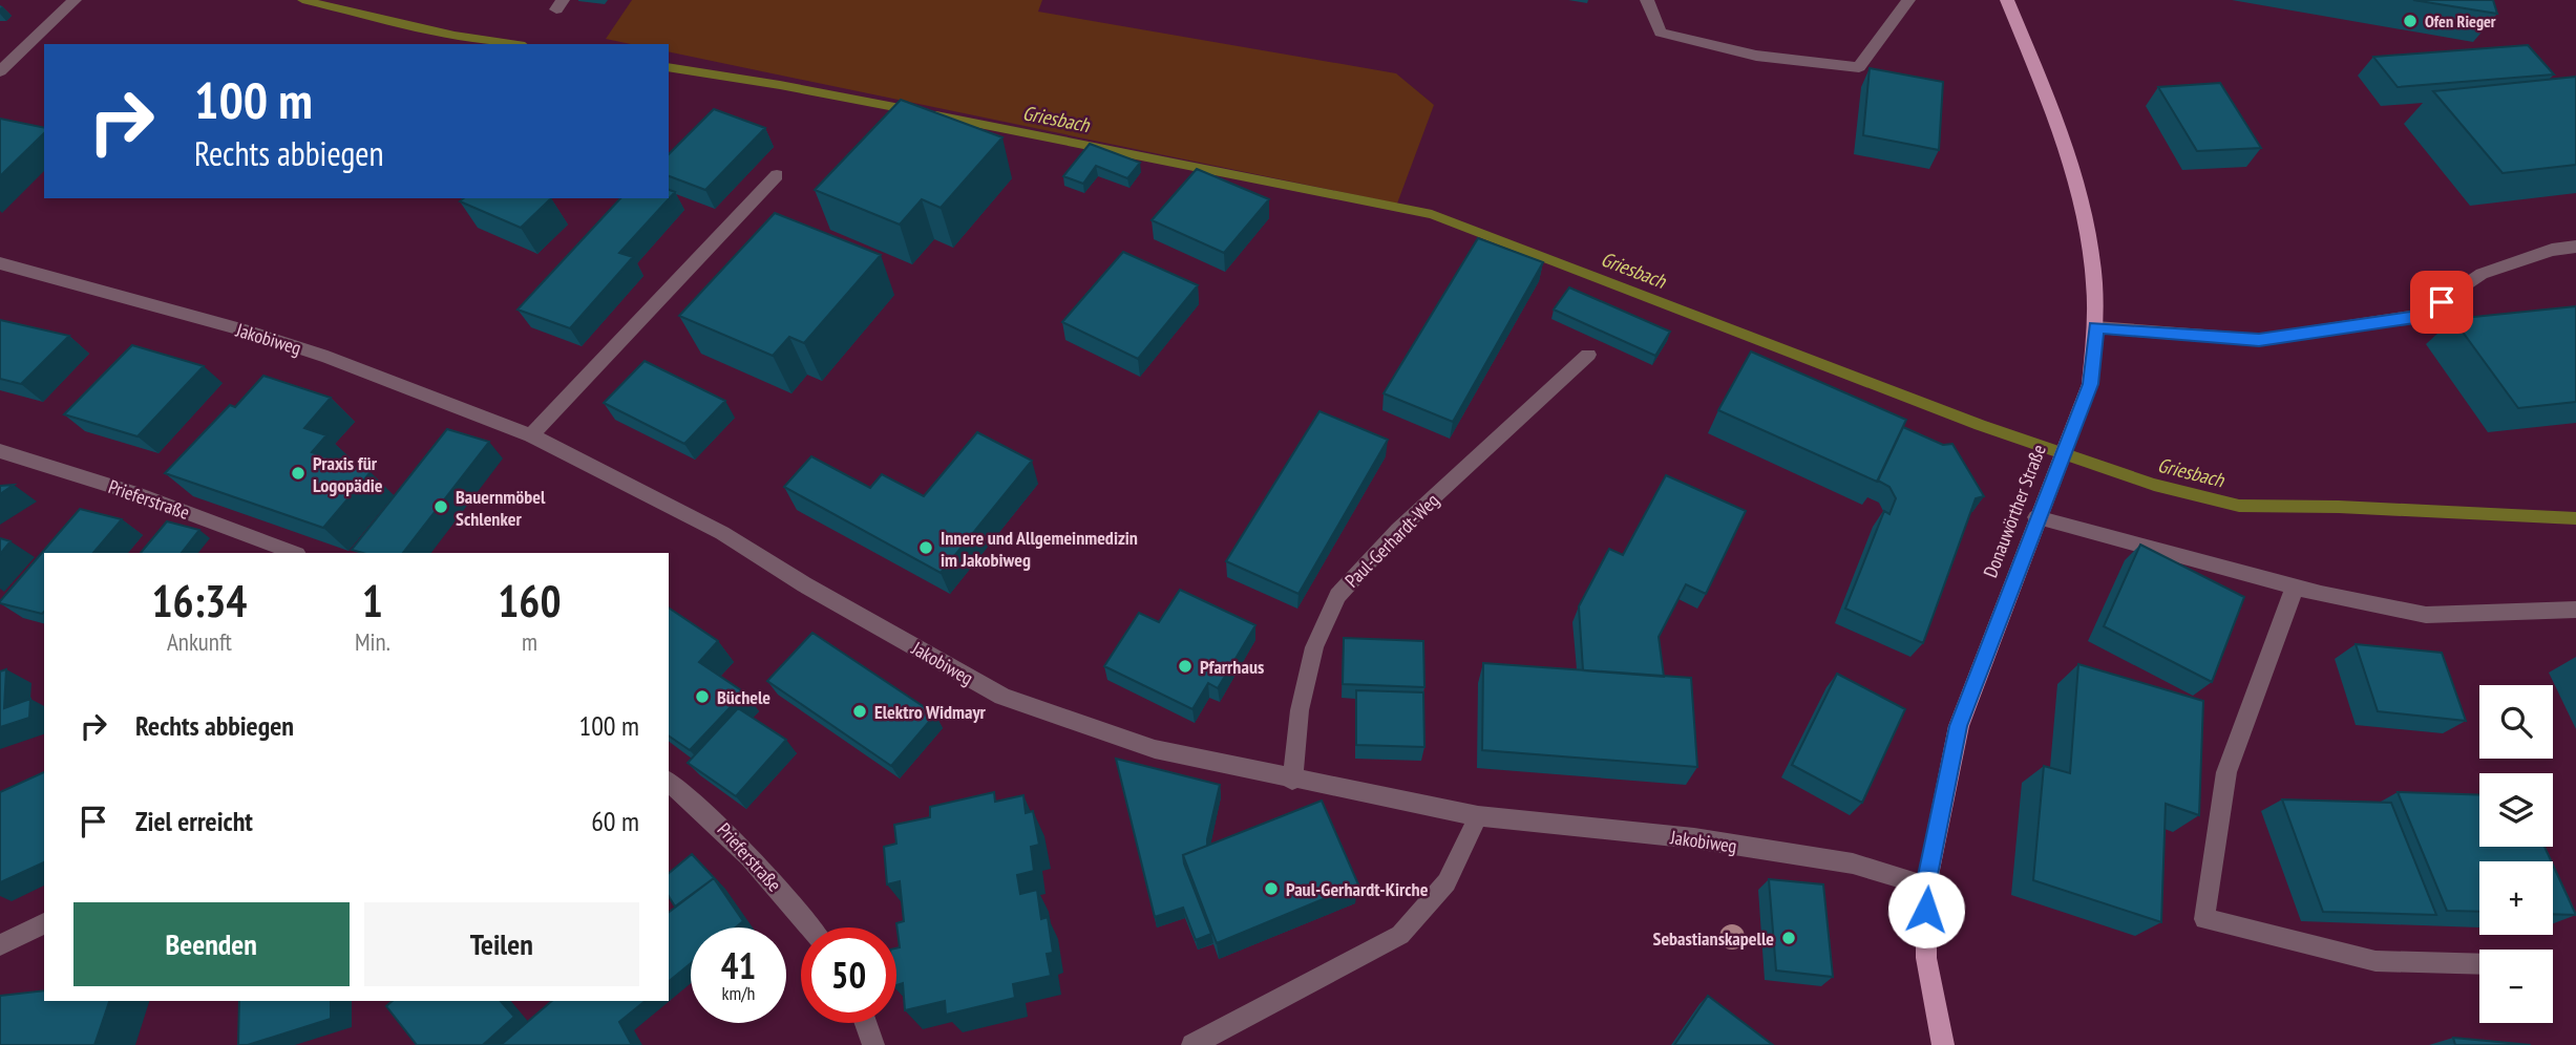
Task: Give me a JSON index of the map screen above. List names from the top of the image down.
{
  "streets": {
    "main road": ["Donauwörther Straße"],
    "street": ["Jakobiweg", "Prieferstraße", "Paul-Gerhardt-Weg"]
  },
  "crossings": [
    ["Jakobiweg", "Donauwörther Straße"],
    ["Jakobiweg", "Paul-Gerhardt-Weg"]
  ],
  "water": ["Griesbach"],
  "places": [
    "Ofen Rieger",
    "Praxis für Logopädie",
    "Bauernmöbel Schlenker",
    "Innere und Allgemeinmedizin im Jakobiweg",
    "Pfarrhaus",
    "Büchele",
    "Elektro Widmayr",
    "Paul-Gerhardt-Kirche",
    "Sebastianskapelle"
  ],
  "page": {
    "turn": ["100 m", "Rechts abbiegen"],
    "eta": [
      "16:34",
      "Ankunft",
      "1",
      "Min.",
      "160",
      "m"
    ],
    "list": [
      {
        "name": "Rechts abbiegen",
        "value": "100 m"
      },
      {
        "name": "Ziel erreicht",
        "value": "60 m"
      }
    ],
    "map_buttons": ["+", "−"],
    "buttons": ["Beenden", "Teilen"],
    "speed": "41 km/h",
    "limit": "50"
  }
}
